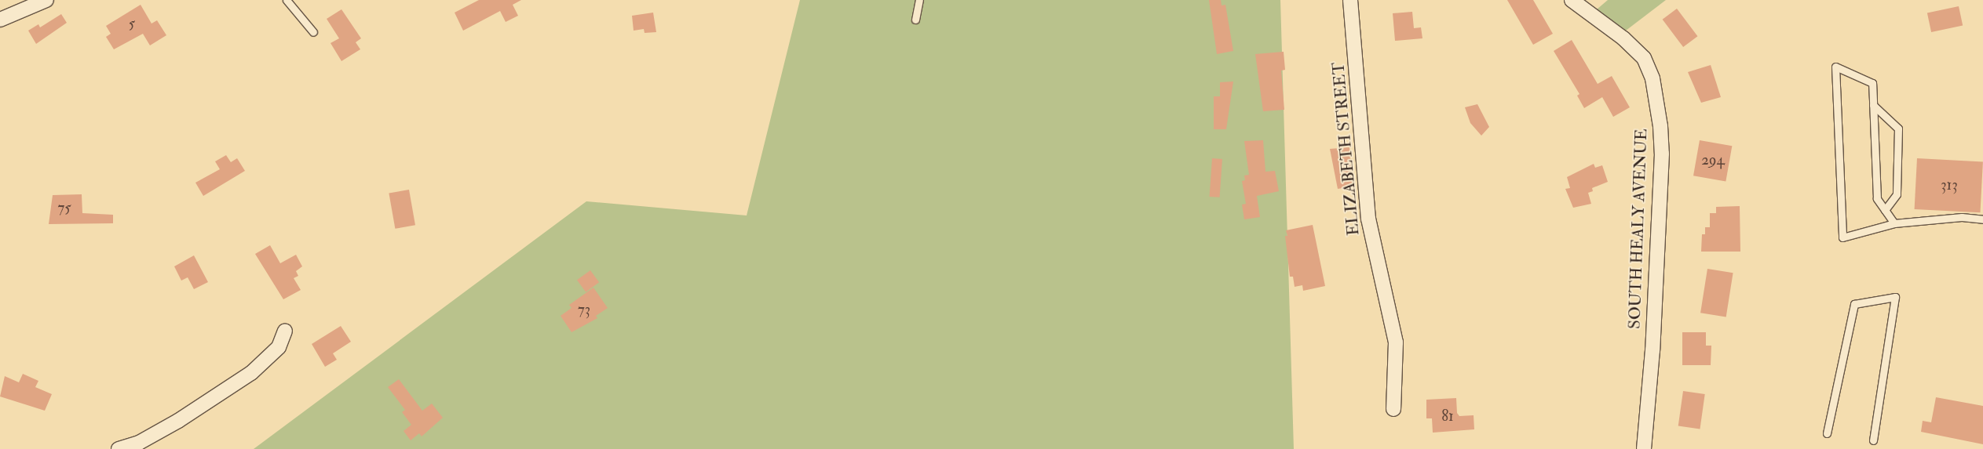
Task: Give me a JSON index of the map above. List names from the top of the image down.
{
  "streets": {
    "street": ["ELIZABETH STREET", "SOUTH HEALY AVENUE"]
  },
  "house_numbers": [
    "5",
    "294",
    "313",
    "75",
    "73",
    "81"
  ]
}
